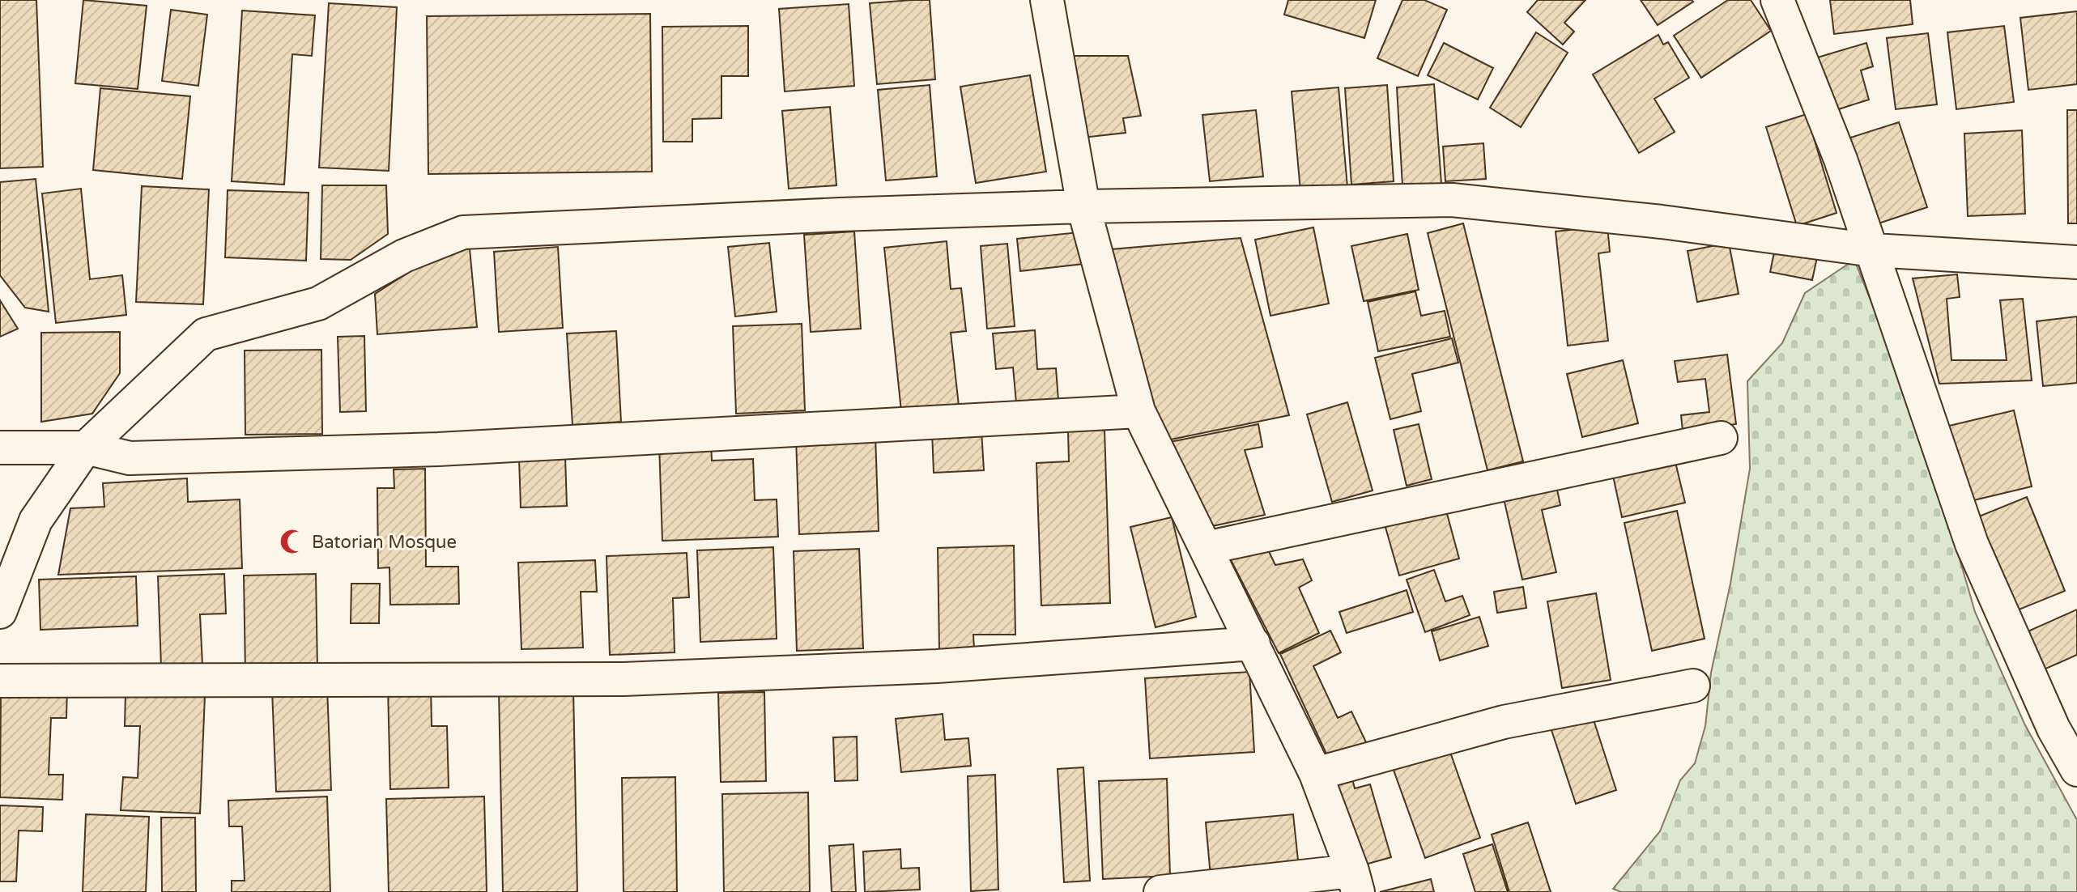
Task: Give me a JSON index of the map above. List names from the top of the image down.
{
  "places": {
    "mosque": ["Batorian Mosque"]
  }
}
